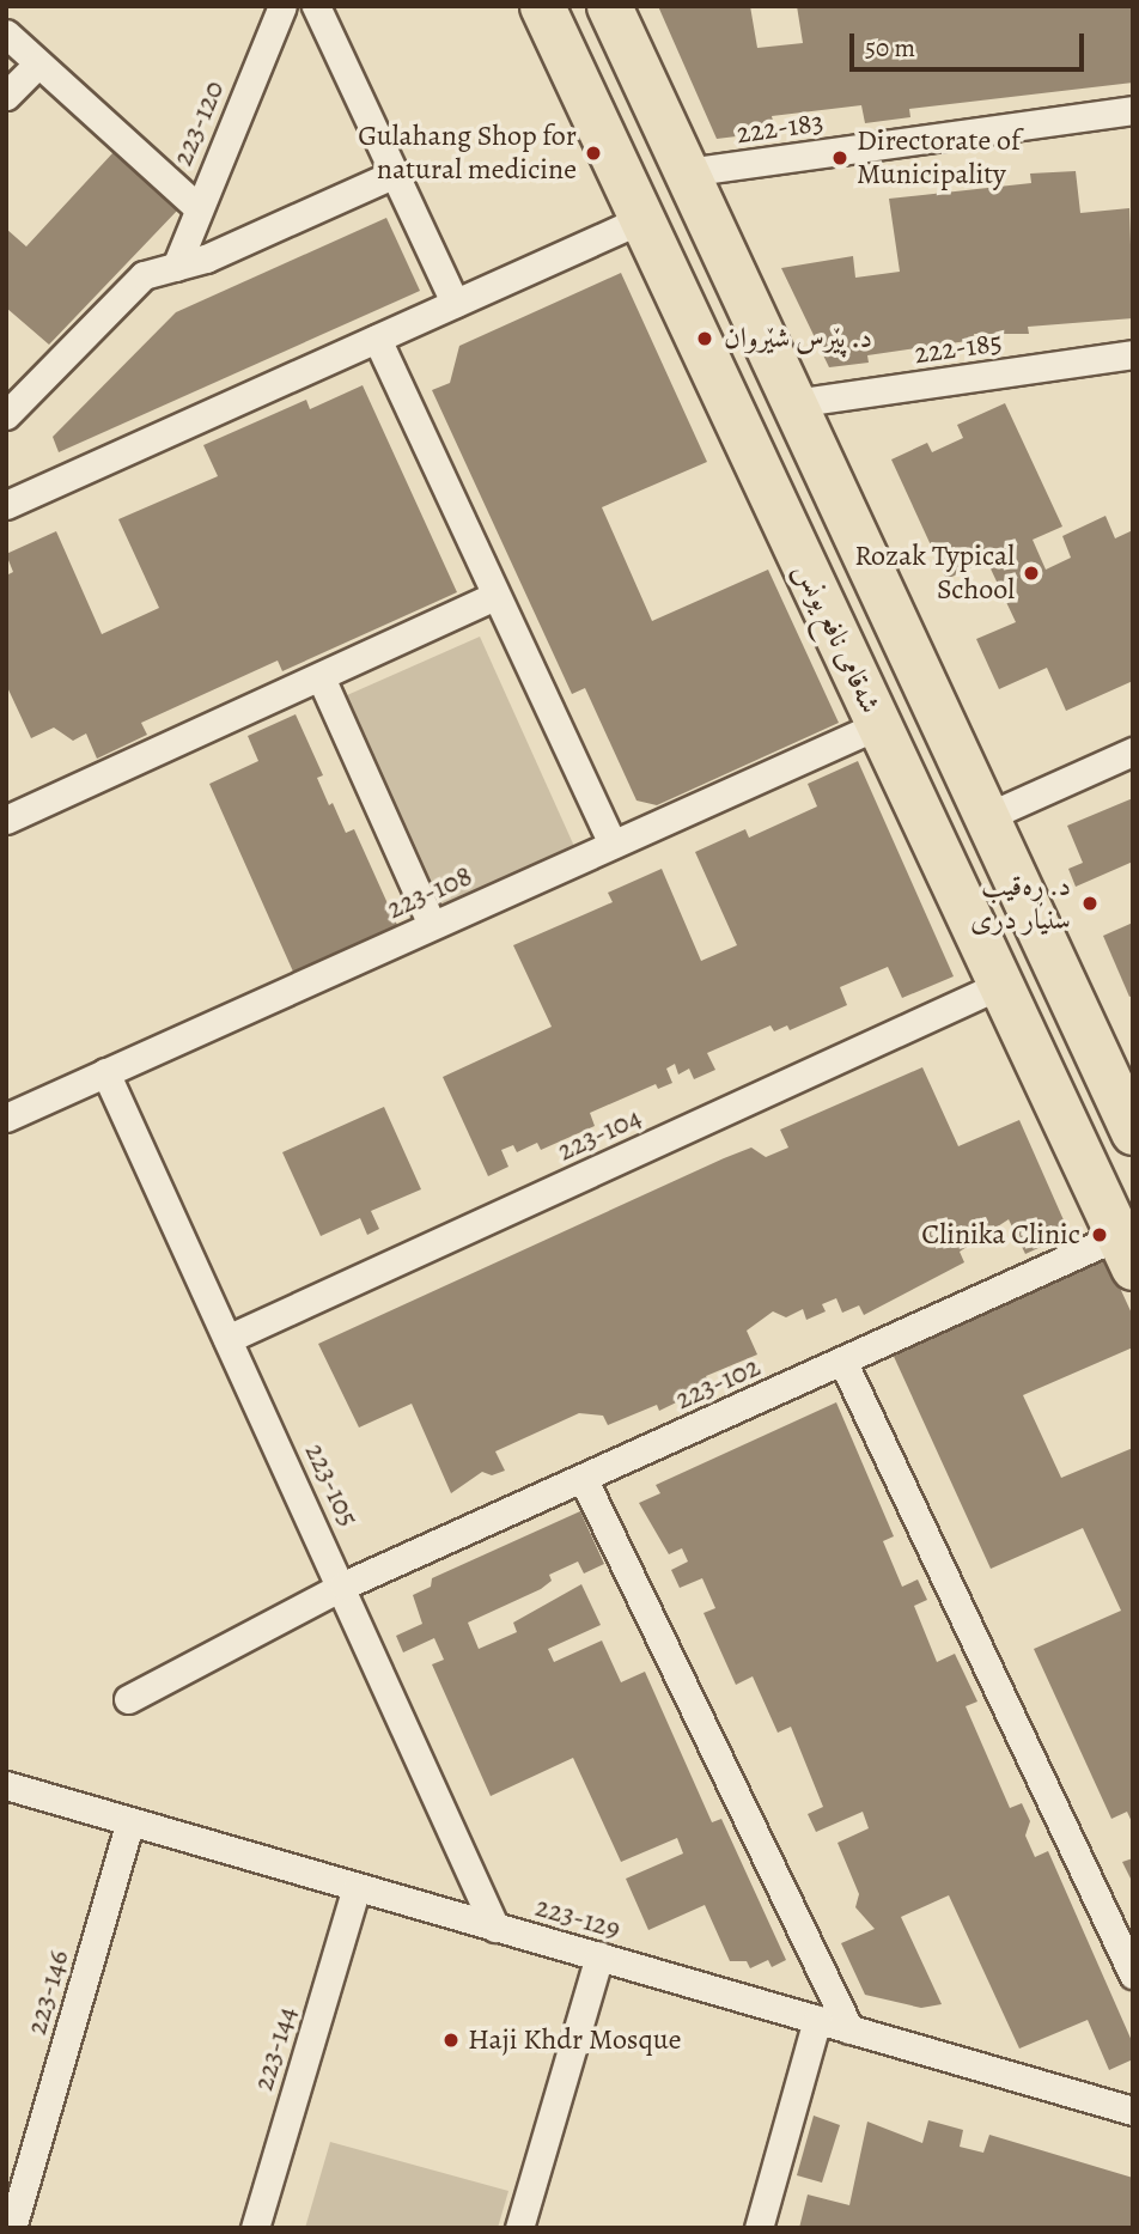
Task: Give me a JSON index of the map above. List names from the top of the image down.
{
  "streets": {
    "main road": ["شەقامی نافع یونس"],
    "street": [
      "223-120",
      "222-183",
      "222-185",
      "223-108",
      "223-104",
      "223-102",
      "223-105",
      "223-129",
      "223-146",
      "223-144"
    ]
  },
  "crossings": [
    ["222-183", "شەقامی نافع یونس"],
    ["222-185", "شەقامی نافع یونس"],
    ["شەقامی نافع یونس", "223-108"],
    ["شەقامی نافع یونس", "223-104"],
    ["شەقامی نافع یونس", "223-102"],
    ["223-108", "223-105"],
    ["223-104", "223-105"],
    ["223-102", "223-105"],
    ["223-105", "223-129"],
    ["223-129", "223-146"],
    ["223-129", "223-144"]
  ],
  "places": [
    "Gulahang Shop for natural medicine",
    "Directorate of Municipality",
    "د. پێرس شێروان",
    "Rozak Typical School",
    "د. ڕەقیب سنیار دری",
    "Clinika Clinic",
    "Haji Khdr Mosque"
  ],
  "scale_bar": "50 m"
}
